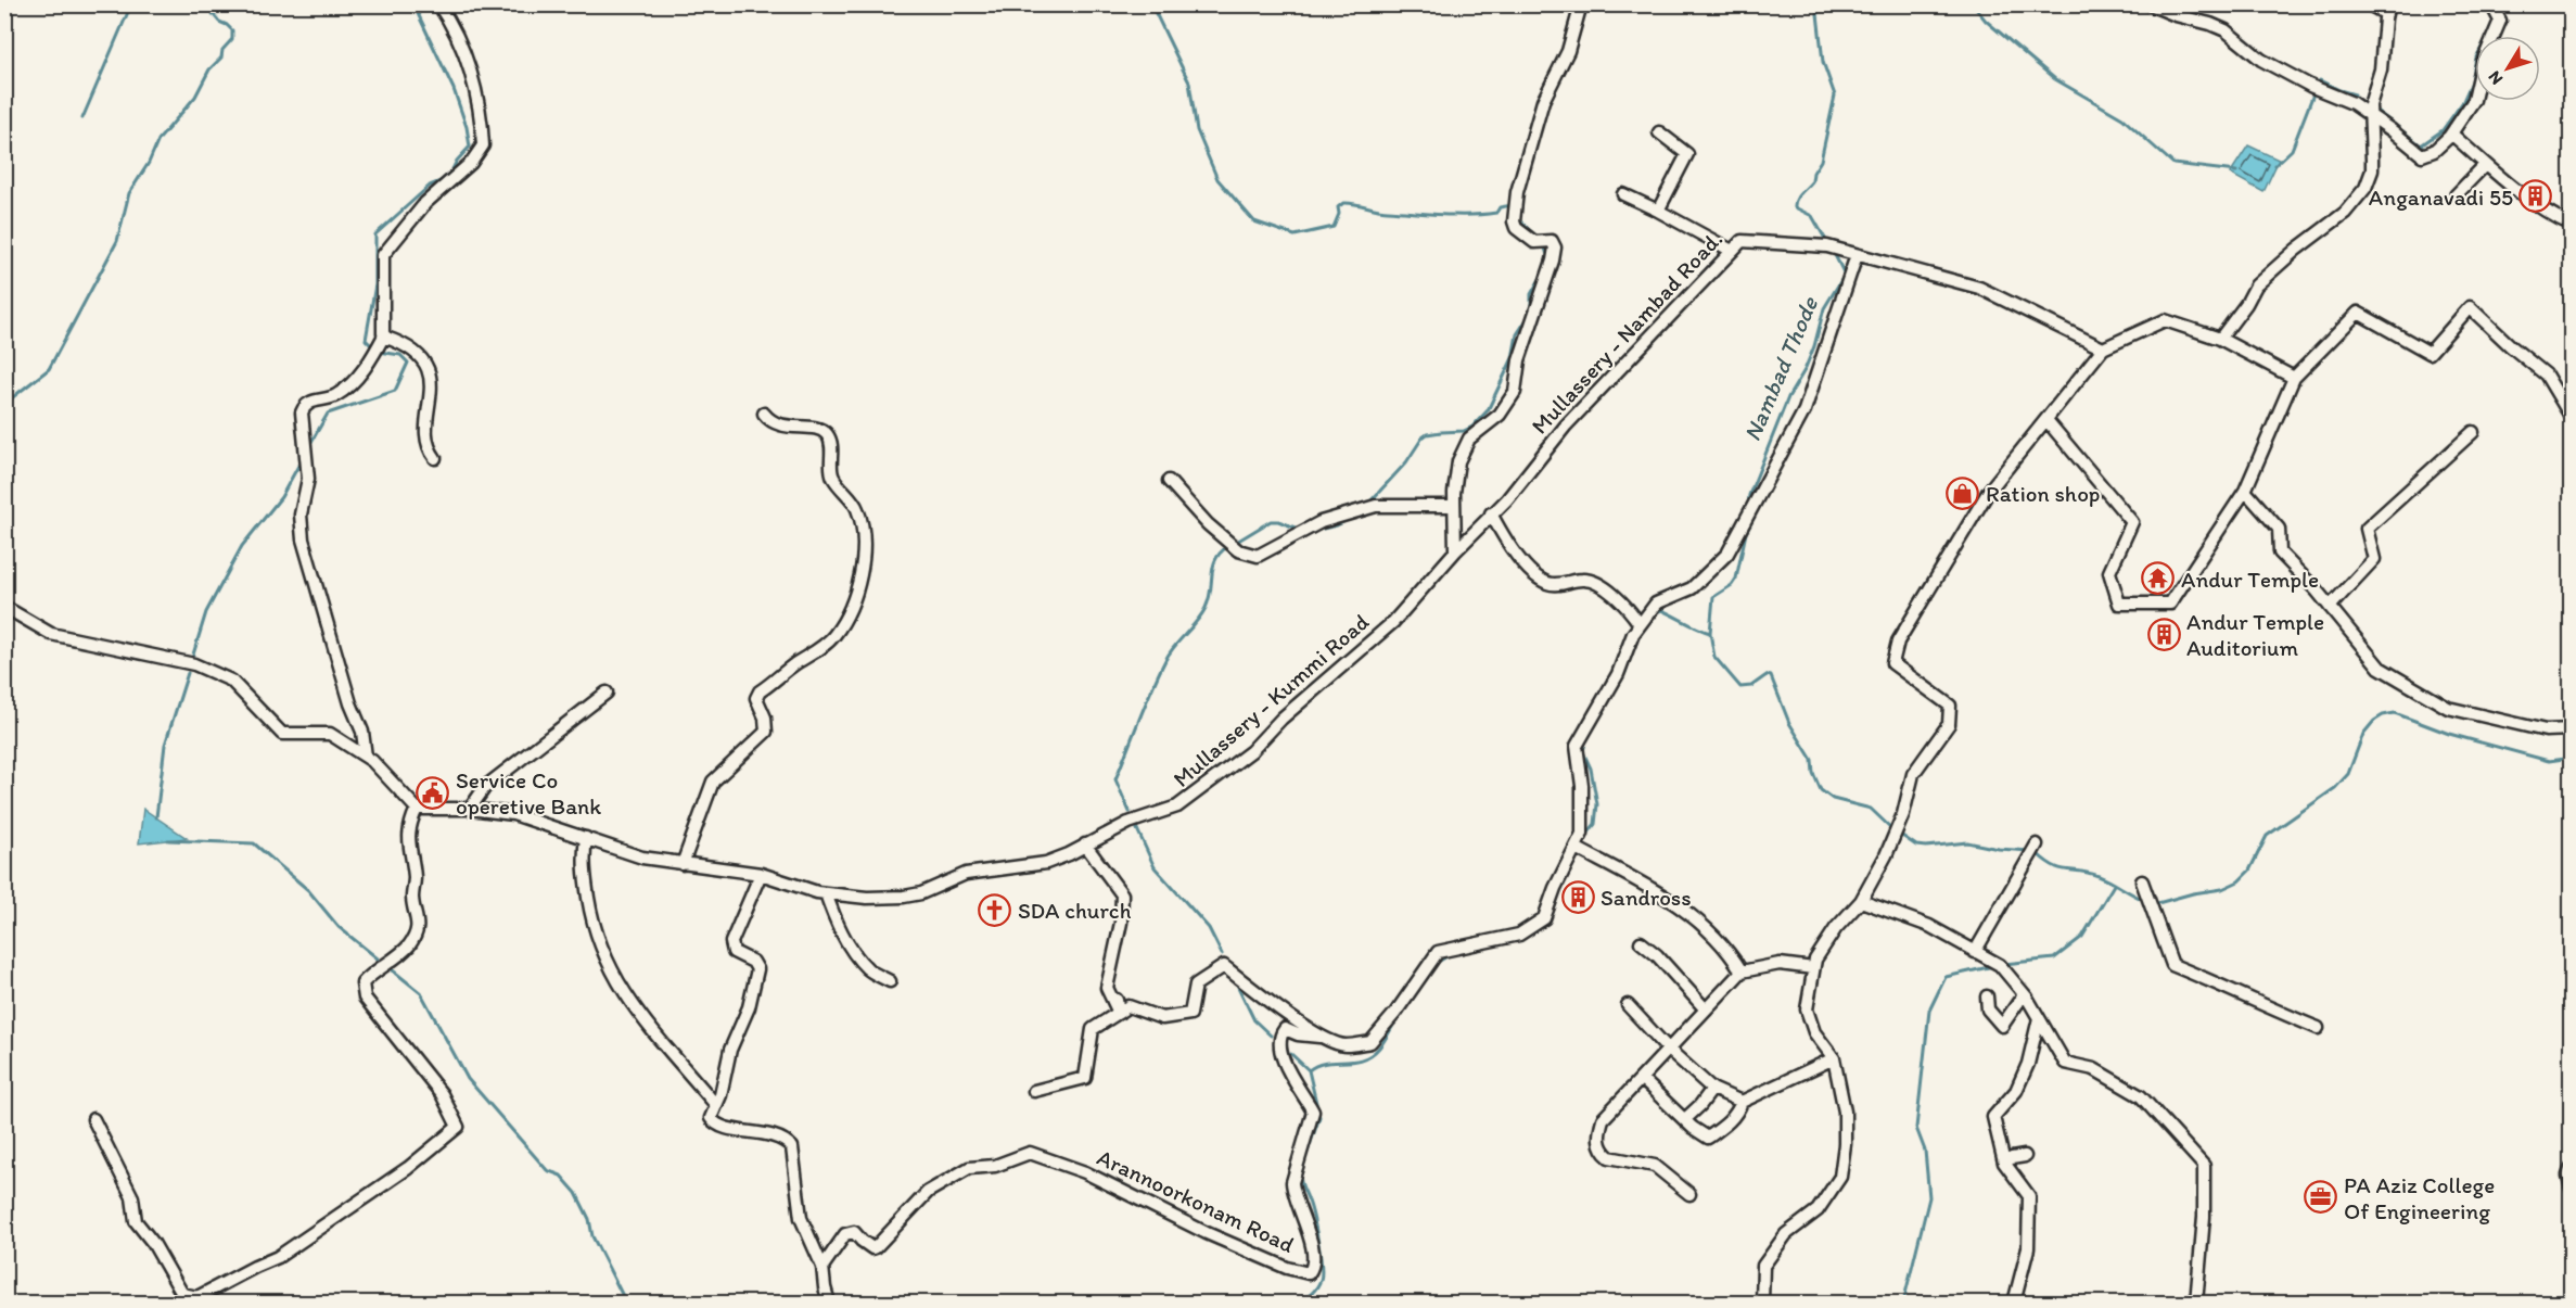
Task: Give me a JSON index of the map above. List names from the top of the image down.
{
  "streets": {
    "street": ["Mullassery - Nambad Road.", "Mullassery - Kummi Road", "Arannoorkonam Road"]
  },
  "crossings": [
    ["Mullassery - Nambad Road.", "Mullassery - Kummi Road"],
    ["Mullassery - Nambad Road.", "Arannoorkonam Road"]
  ],
  "water": ["Nambad Thode"],
  "places": {
    "building": ["Anganavadi 55", "Andur Temple Auditorium", "Sandross"],
    "shop": ["Ration shop"],
    "temple": ["Andur Temple"],
    "public building": ["Service Co operetive Bank"],
    "church": ["SDA church"],
    "office": ["PA Aziz College Of Engineering"]
  },
  "north": "bottom left"
}
